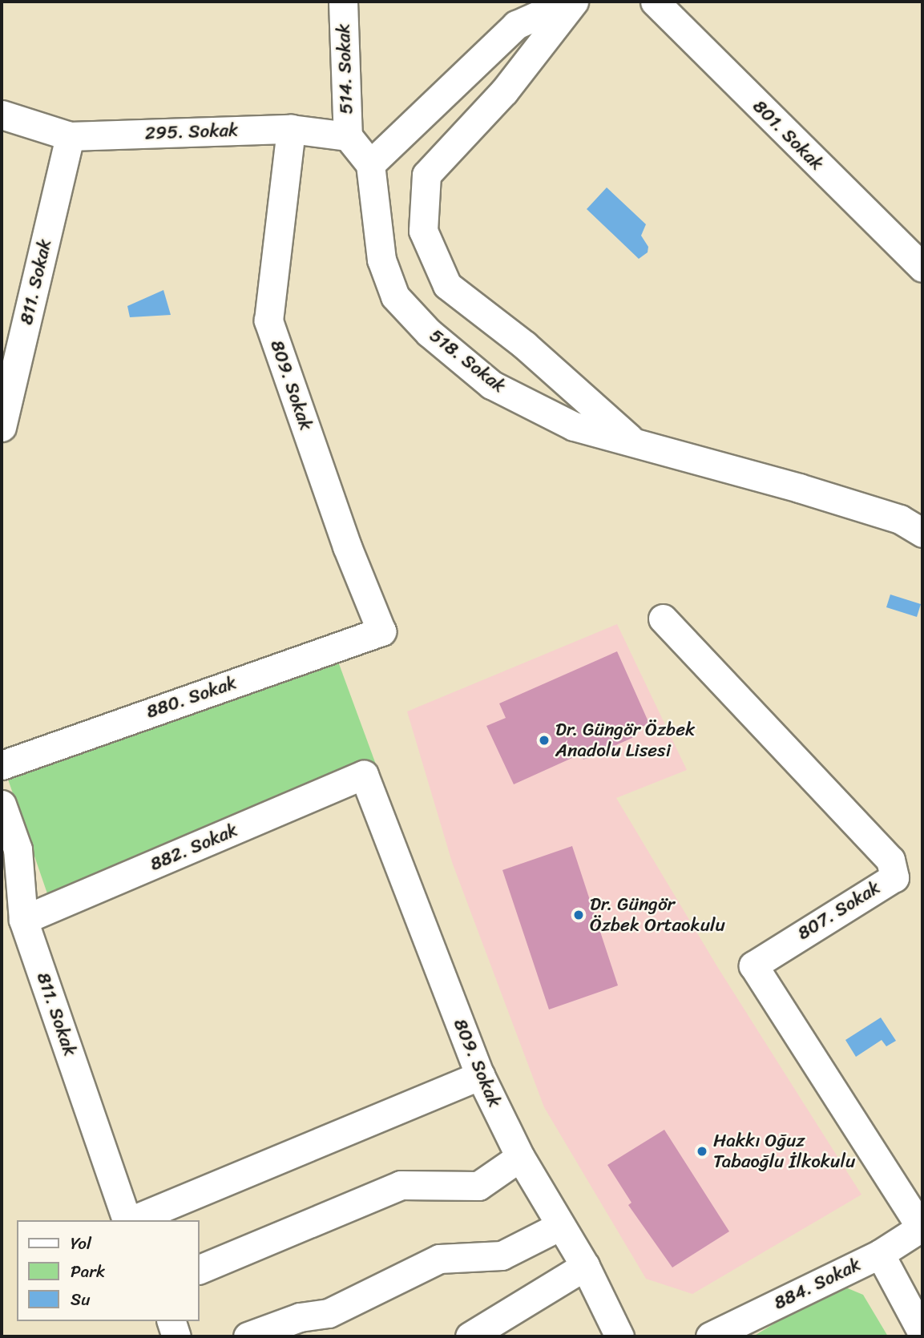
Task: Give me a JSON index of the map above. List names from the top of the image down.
{
  "streets": {
    "street": [
      "514. Sokak",
      "295. Sokak",
      "801. Sokak",
      "811. Sokak",
      "518. Sokak",
      "809. Sokak",
      "880. Sokak",
      "882. Sokak",
      "807. Sokak",
      "884. Sokak"
    ]
  },
  "crossings": [
    ["514. Sokak", "295. Sokak"],
    ["295. Sokak", "811. Sokak"],
    ["295. Sokak", "809. Sokak"],
    ["811. Sokak", "882. Sokak"],
    ["809. Sokak", "880. Sokak"],
    ["809. Sokak", "882. Sokak"],
    ["807. Sokak", "884. Sokak"]
  ],
  "places": ["Dr. Güngör Özbek Anadolu Lisesi", "Dr. Güngör Özbek Ortaokulu", "Hakkı Oğuz Tabaoğlu İlkokulu"],
  "legend": ["Yol", "Park", "Su"]
}
